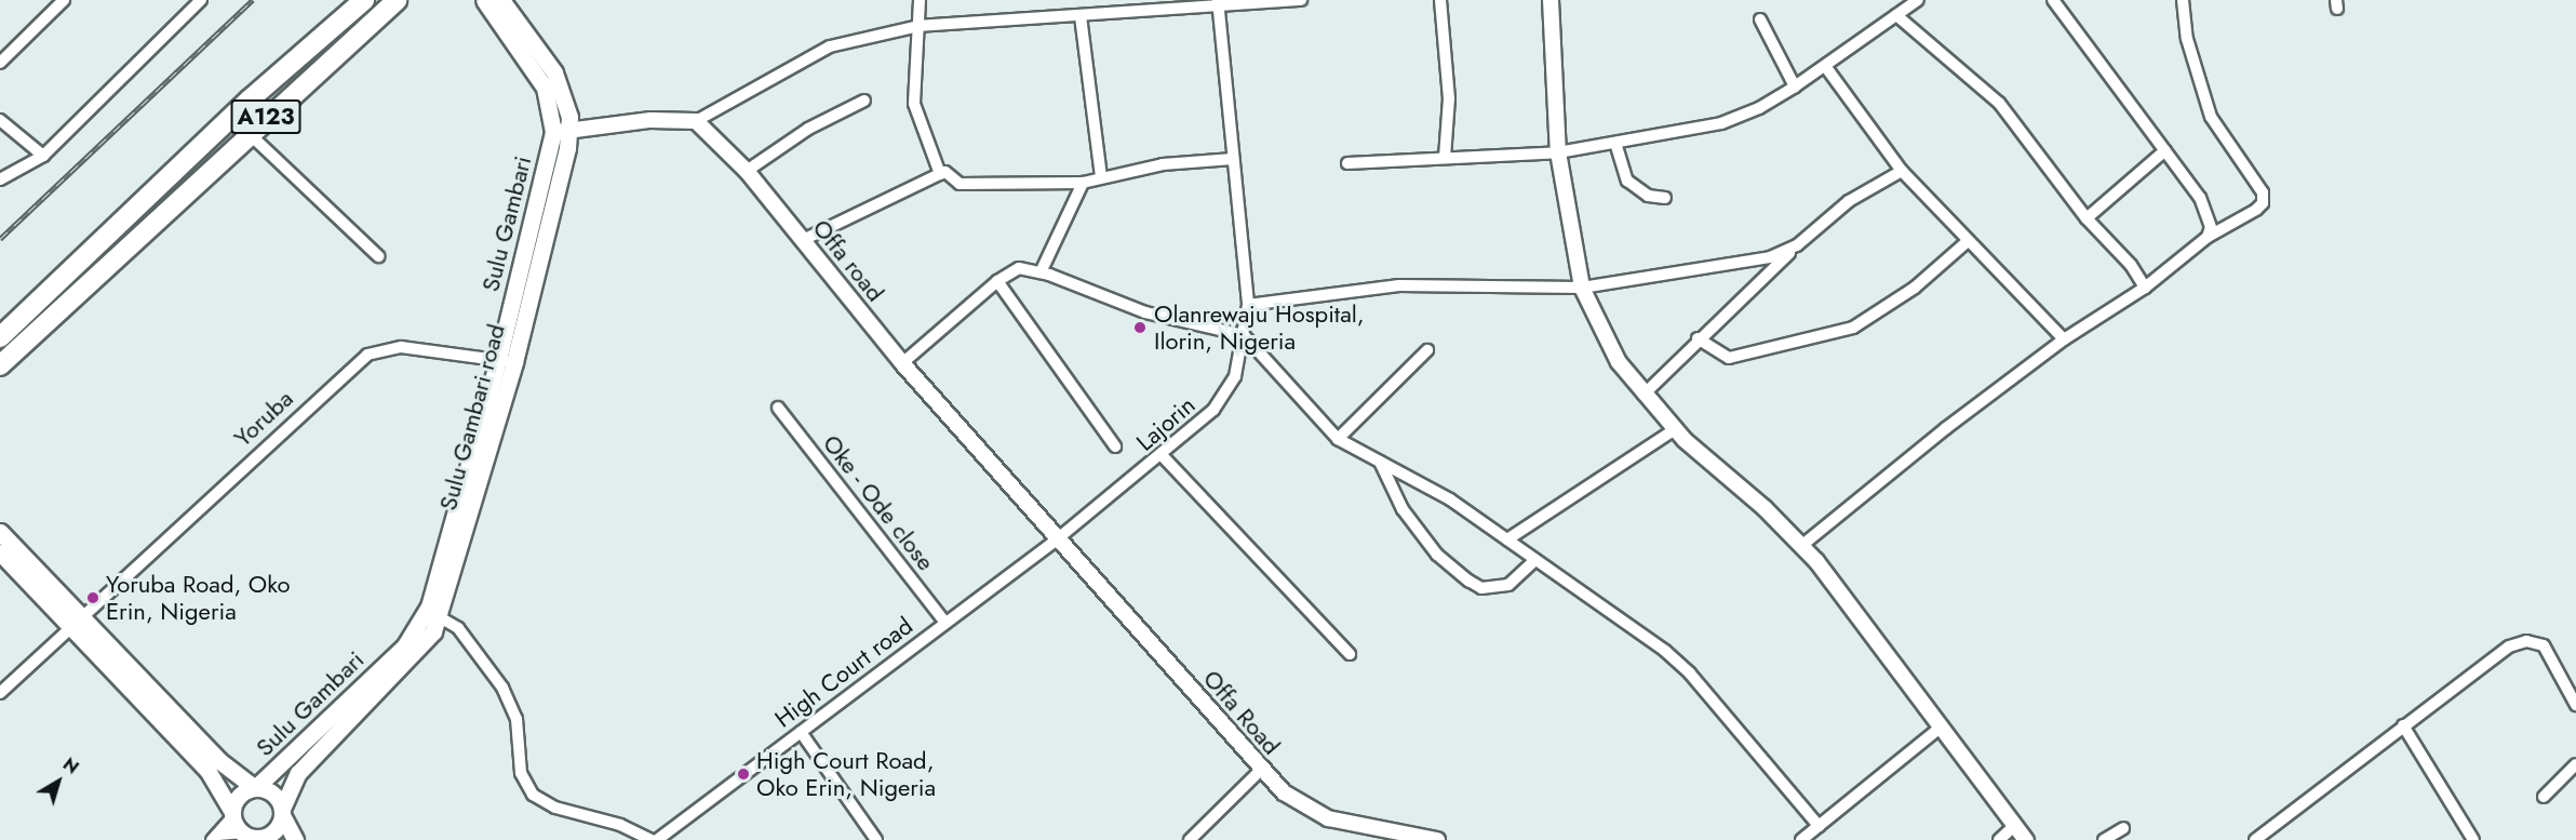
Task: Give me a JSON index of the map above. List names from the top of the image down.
{
  "streets": {
    "highway": ["A123"],
    "main road": ["Sulu Gambari", "Sulu Gambari road"],
    "street": [
      "Offa road",
      "Yoruba",
      "Lajorin",
      "Oke - Ode close",
      "High Court road",
      "Offa Road"
    ]
  },
  "crossings": [
    ["Sulu Gambari", "Sulu Gambari road"],
    ["Offa road", "Lajorin"],
    ["Offa road", "High Court road"],
    ["Offa road", "Offa Road"],
    ["Sulu Gambari road", "Yoruba"],
    ["Lajorin", "High Court road"],
    ["Lajorin", "Offa Road"],
    ["Oke - Ode close", "High Court road"],
    ["High Court road", "Offa Road"]
  ],
  "places": ["Olanrewaju Hospital, Ilorin, Nigeria", "Yoruba Road, Oko Erin, Nigeria", "High Court Road, Oko Erin, Nigeria"],
  "north": "top right"
}
